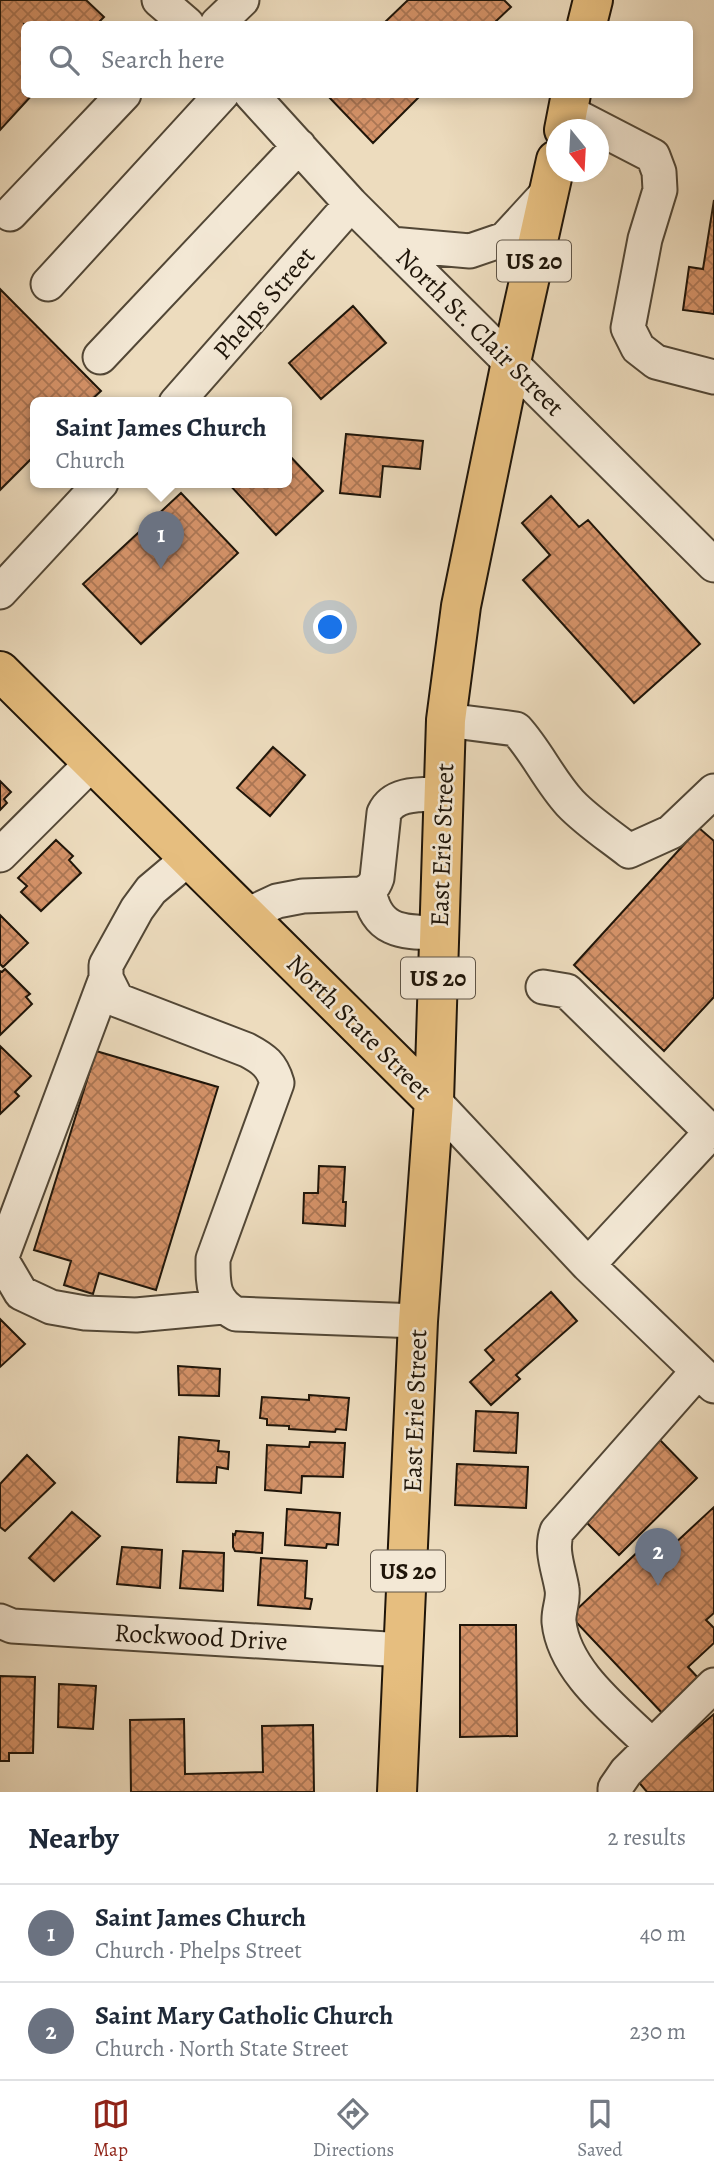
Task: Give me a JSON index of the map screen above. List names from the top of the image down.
{
  "streets": {
    "main road": ["US 20", "East Erie Street", "North State Street"],
    "street": ["Phelps Street", "North St. Clair Street", "Rockwood Drive"]
  },
  "crossings": [
    ["Phelps Street", "North St. Clair Street"],
    ["North St. Clair Street", "East Erie Street"],
    ["East Erie Street", "North State Street"],
    ["East Erie Street", "Rockwood Drive"]
  ],
  "north": "bottom",
  "page": {
    "search": "Search here",
    "popup": ["Saint James Church", "Church"],
    "pins": ["1", "2"],
    "heading": ["Nearby", "2 results"],
    "list": [
      {
        "mark": "1",
        "name": "Saint James Church",
        "note": "Church · Phelps Street",
        "value": "40 m"
      },
      {
        "mark": "2",
        "name": "Saint Mary Catholic Church",
        "note": "Church · North State Street",
        "value": "230 m"
      }
    ],
    "nav": ["Map", "Directions", "Saved"]
  }
}
